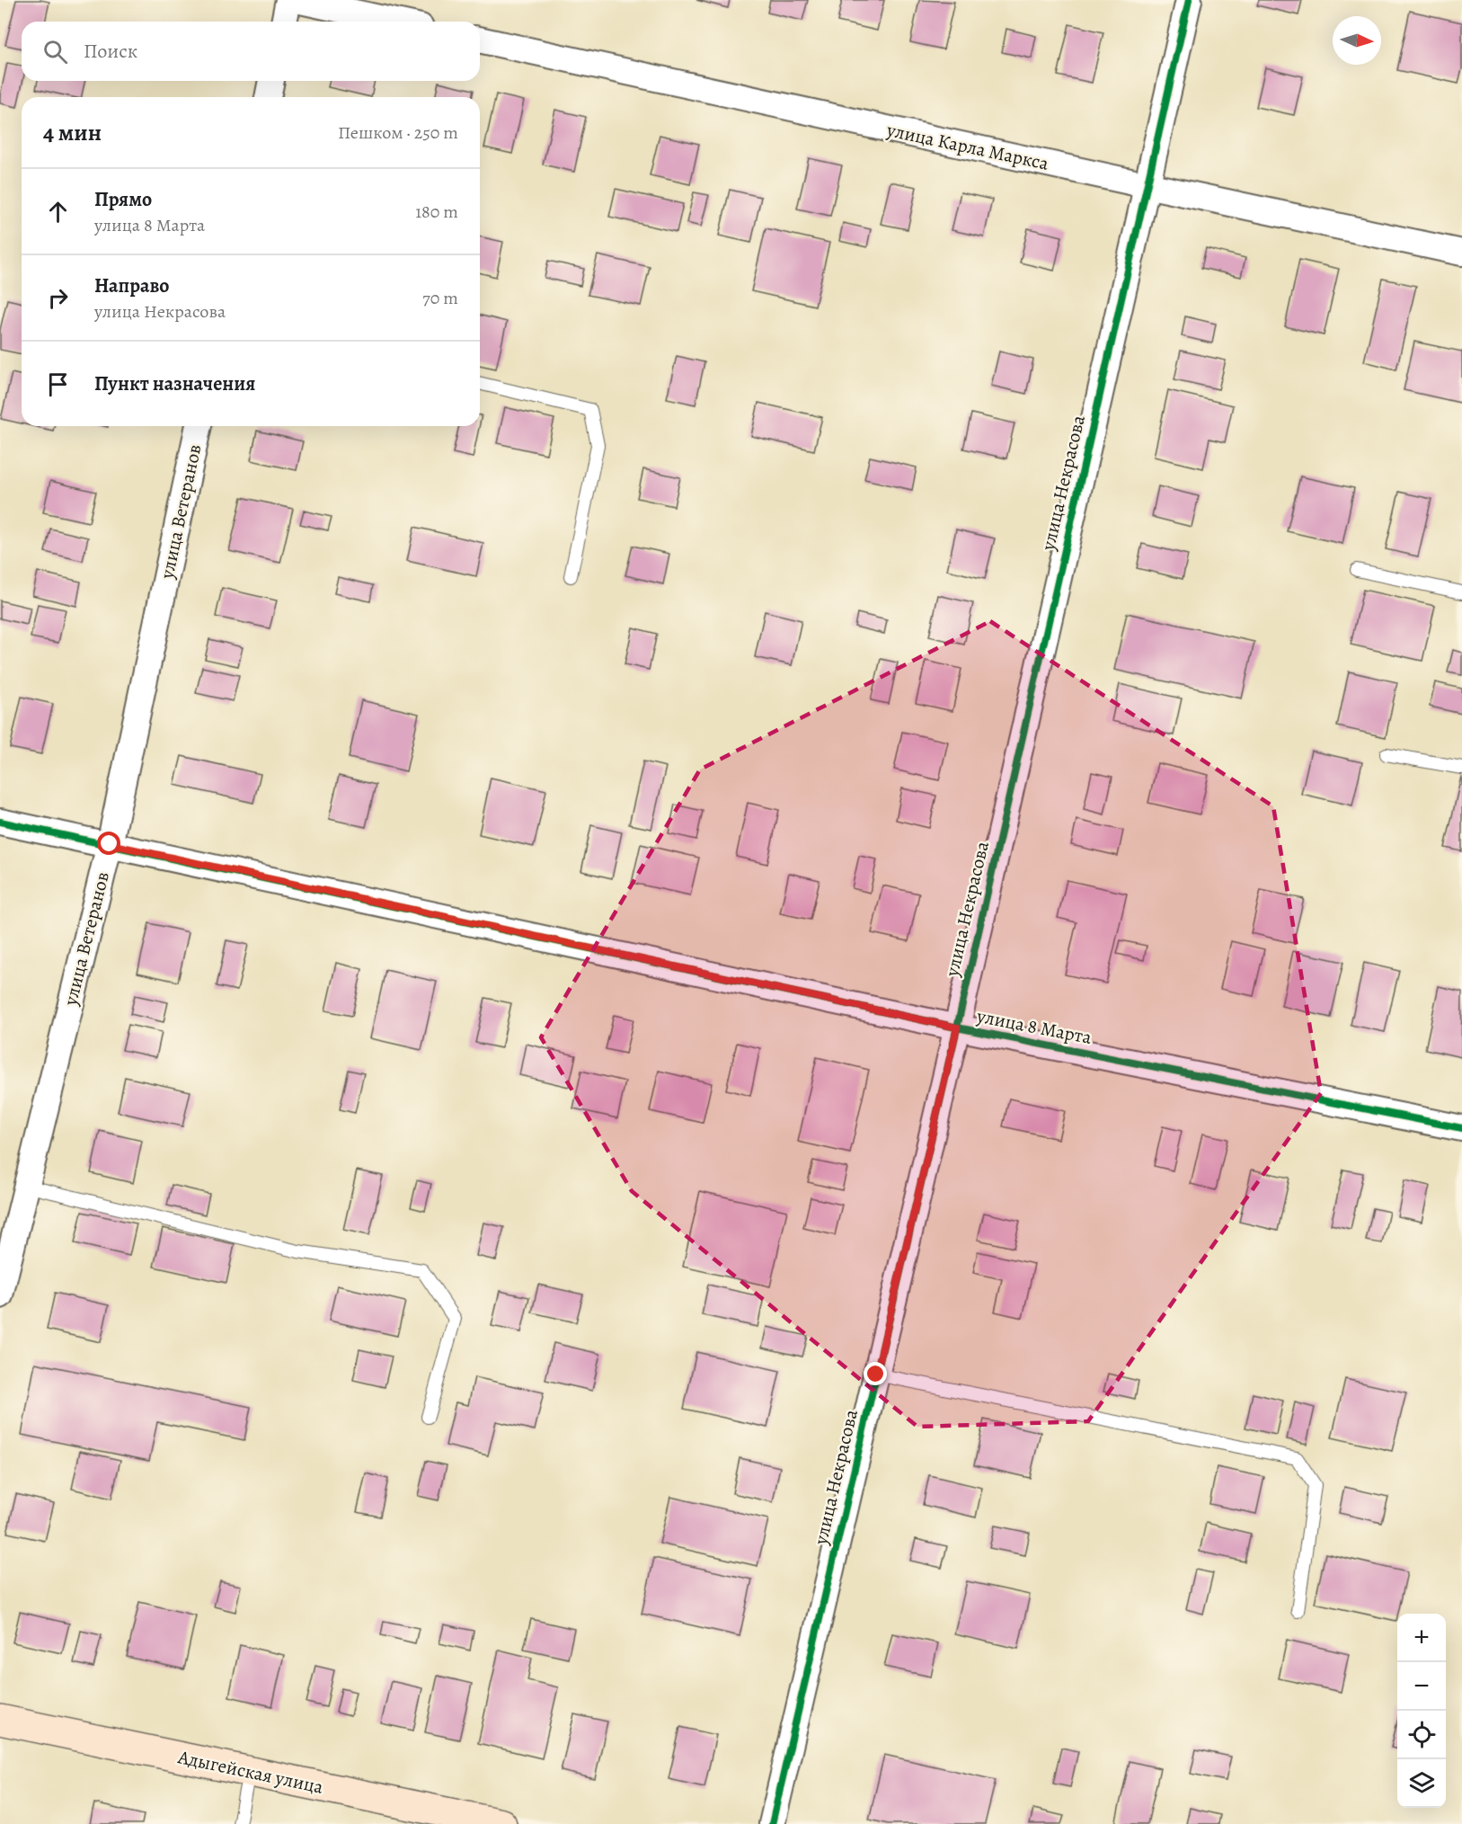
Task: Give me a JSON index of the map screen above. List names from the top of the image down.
{
  "streets": {
    "main road": ["Адыгейская улица"],
    "street": [
      "улица Карла Маркса",
      "улица Некрасова",
      "улица Ветеранов",
      "улица 8 Марта"
    ]
  },
  "crossings": [
    ["улица Карла Маркса", "улица Некрасова"],
    ["улица Некрасова", "улица 8 Марта"],
    ["улица Ветеранов", "улица 8 Марта"]
  ],
  "north": "right",
  "page": {
    "search": "Поиск",
    "heading": ["4 мин", "Пешком · 250 m"],
    "list": [
      ["Прямо", "улица 8 Марта", "180 m"],
      ["Направо", "улица Некрасова", "70 m"],
      "Пункт назначения"
    ],
    "map_buttons": ["+", "−"]
  }
}
